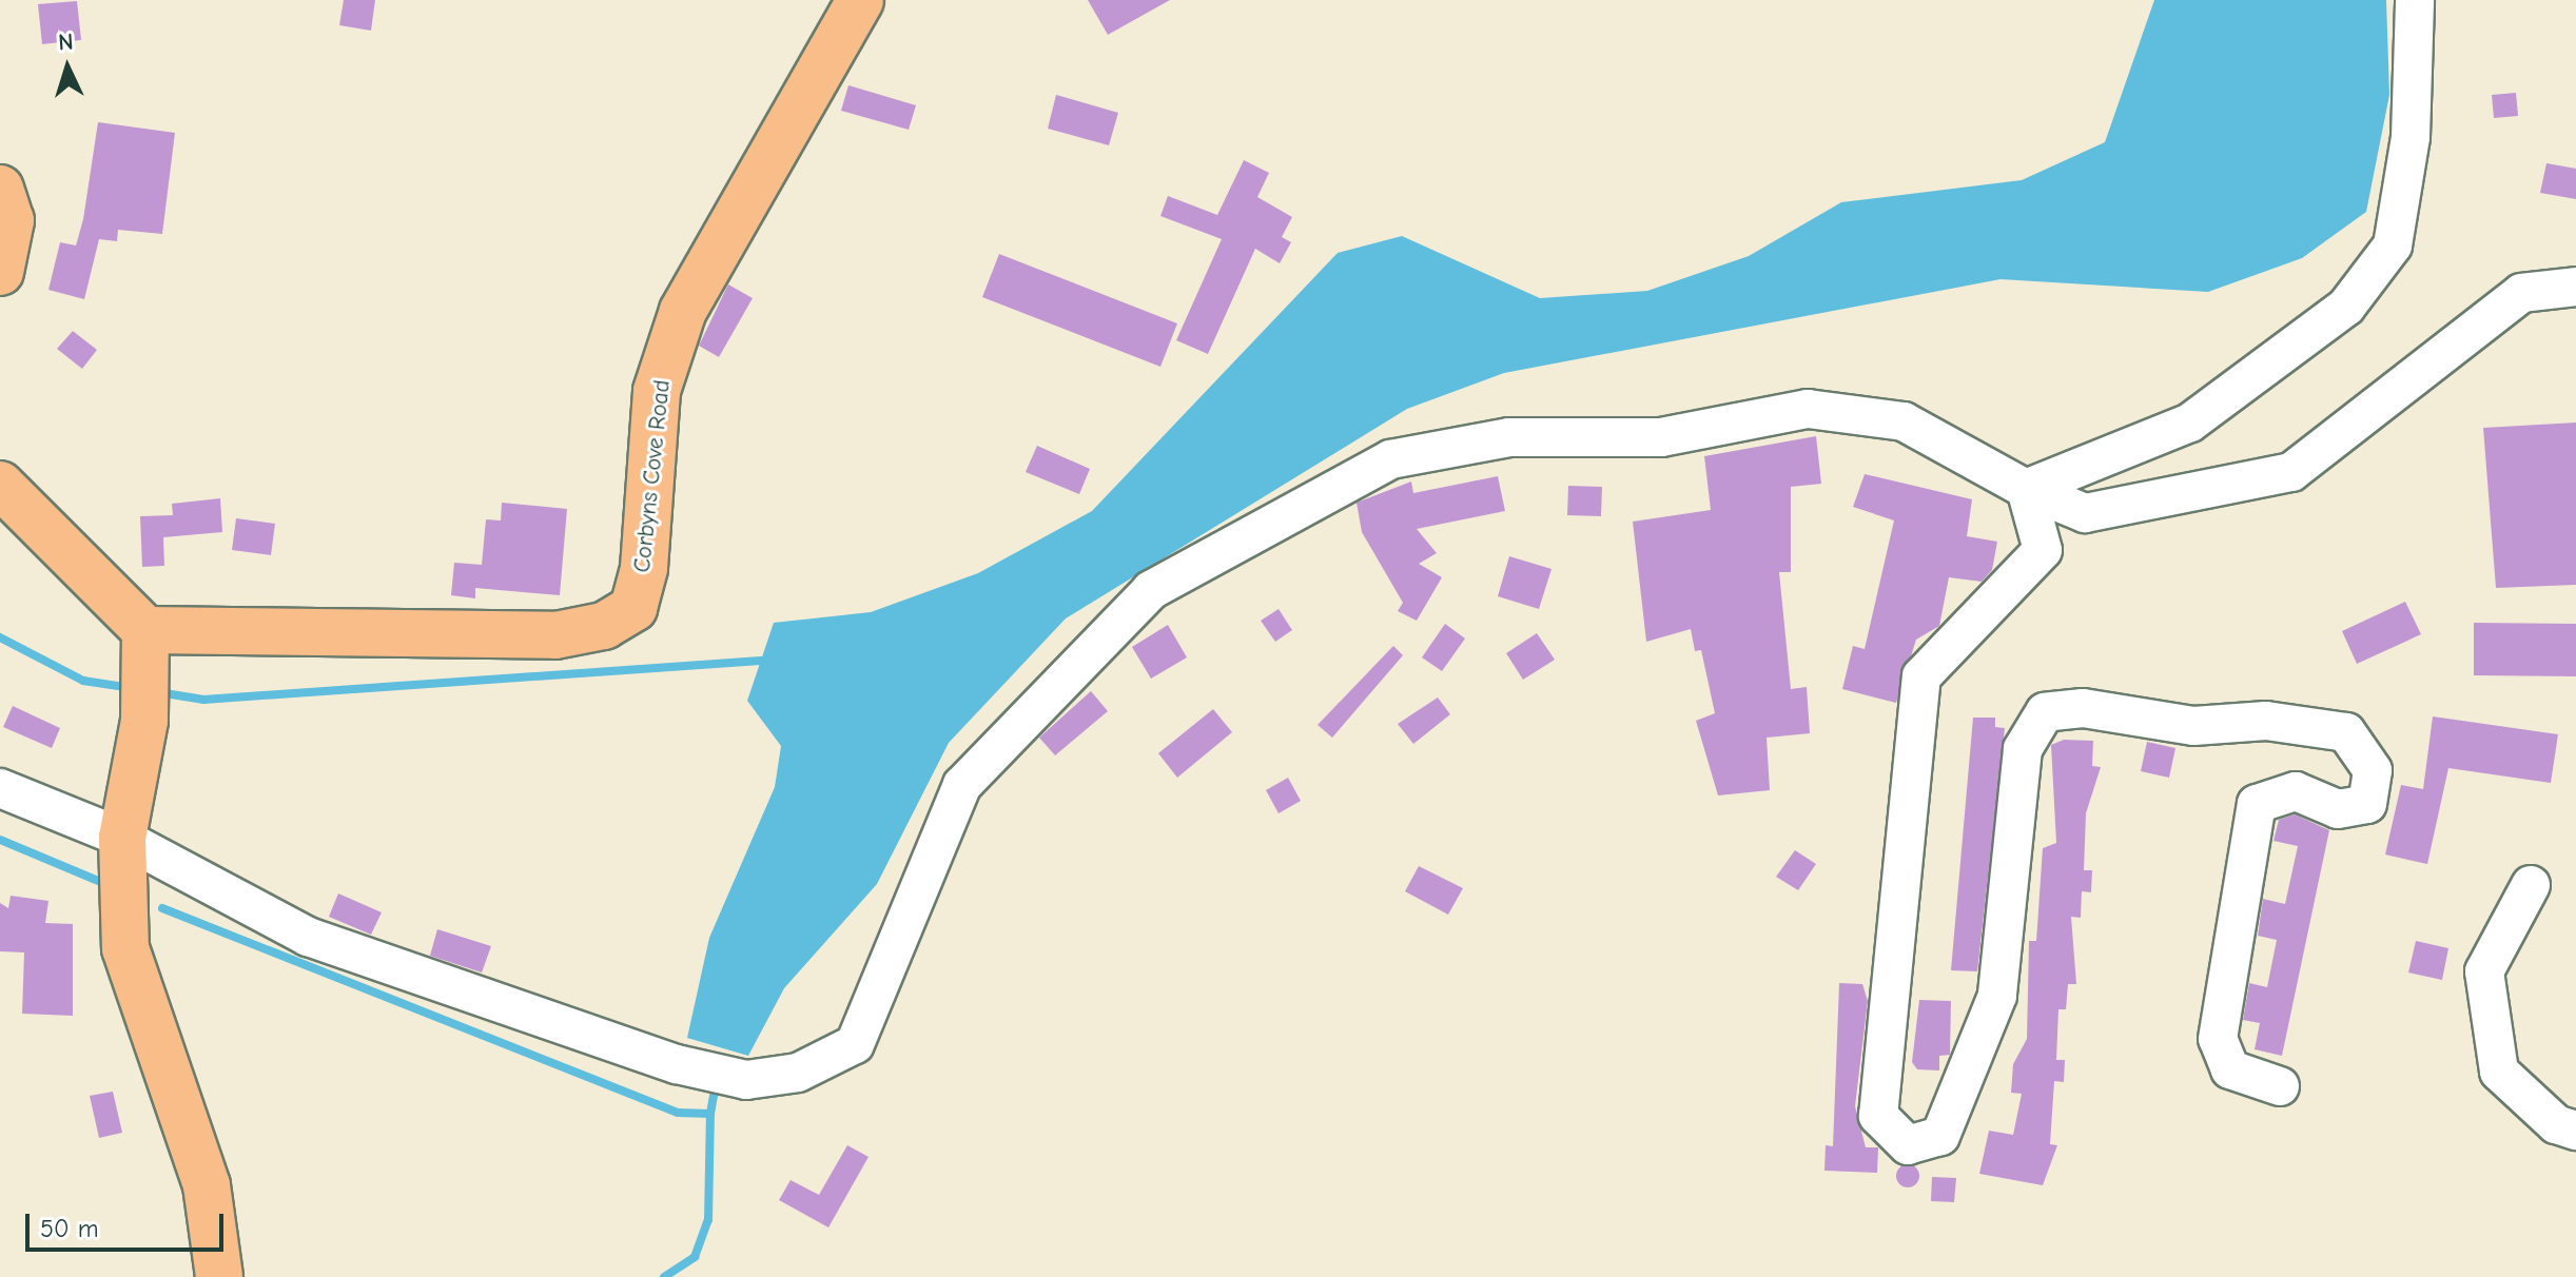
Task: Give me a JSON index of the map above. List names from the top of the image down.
{
  "streets": {
    "main road": ["Corbyns Cove Road"]
  },
  "scale_bar": "50 m",
  "north": "top"
}
